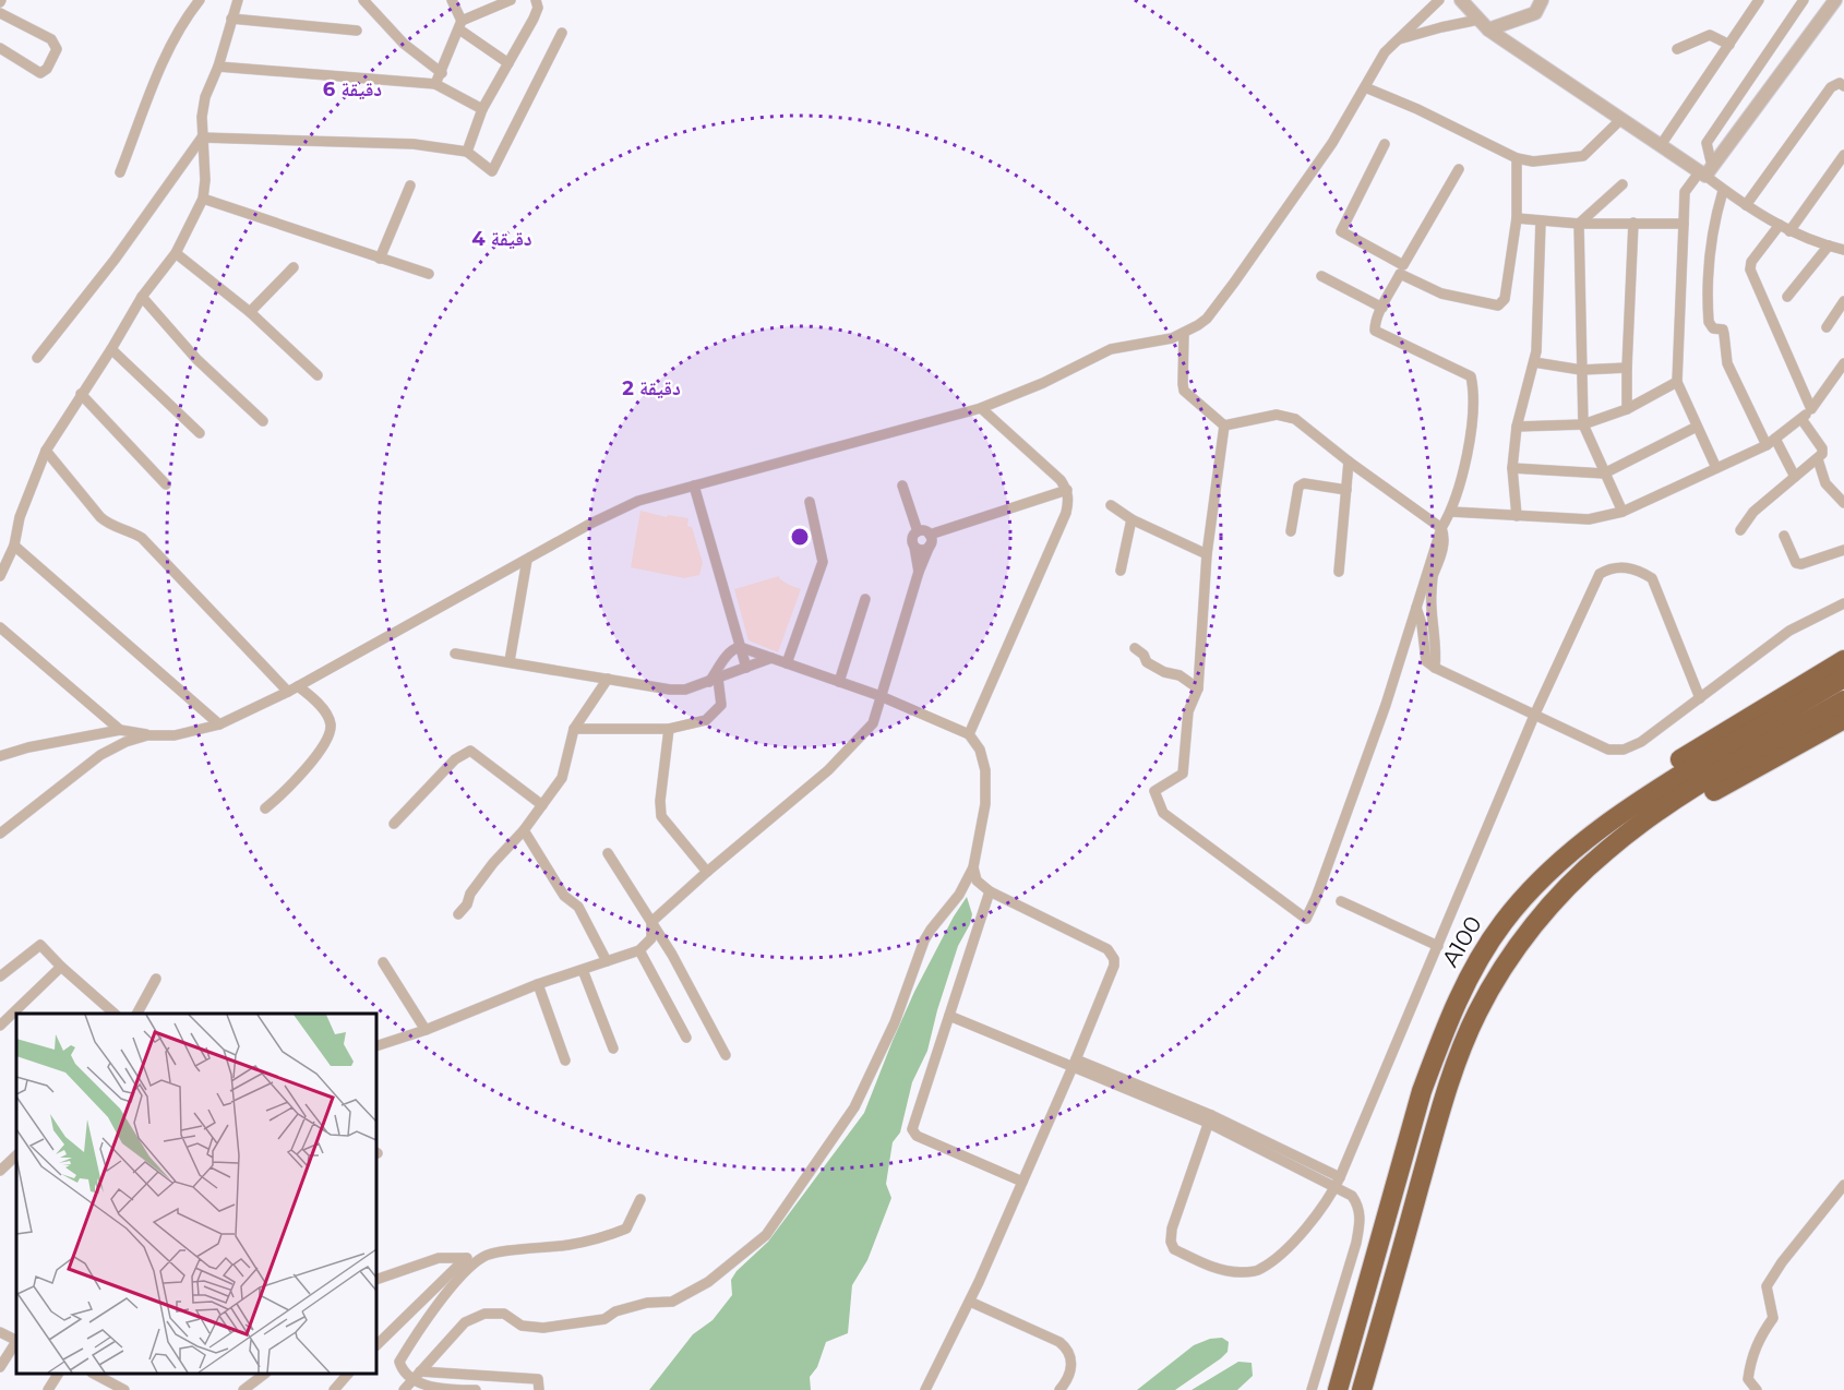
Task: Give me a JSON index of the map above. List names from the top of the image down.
{
  "streets": {
    "highway": ["A100"]
  },
  "rings": ["6 دقيقة", "4 دقيقة", "2 دقيقة"]
}
